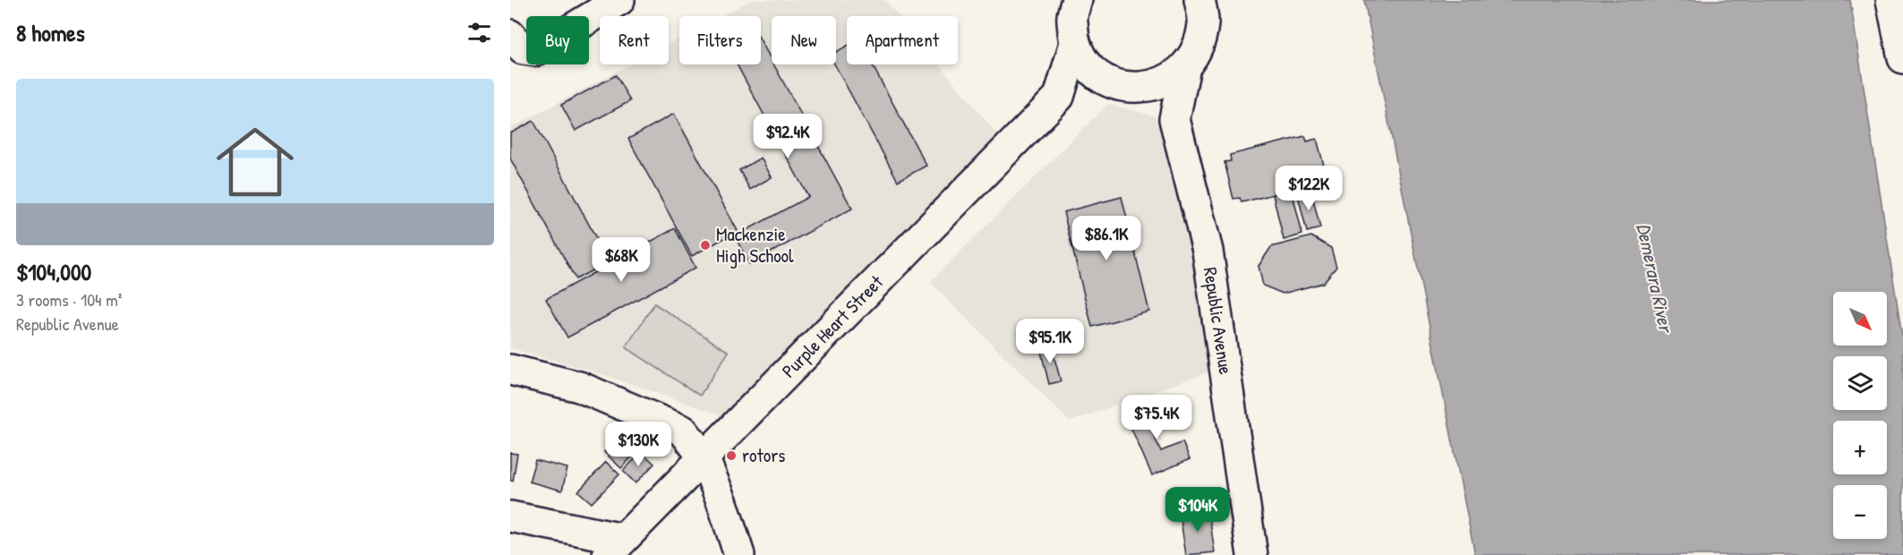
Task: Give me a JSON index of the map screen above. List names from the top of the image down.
{
  "streets": {
    "street": ["Republic Avenue", "Purple Heart Street"]
  },
  "water": ["Demerara River"],
  "places": ["Mackenzie High School", "rotors"],
  "north": "bottom right",
  "page": {
    "heading": "8 homes",
    "chip": [
      "Buy",
      "Rent",
      "Filters",
      "New",
      "Apartment"
    ],
    "list": [
      {
        "name": "$104,000",
        "note": "3 rooms · 104 m² · Republic Avenue"
      }
    ],
    "price": [
      "$92.4K",
      "$122K",
      "$86.1K",
      "$68K",
      "$95.1K",
      "$75.4K",
      "$130K",
      "$104K"
    ],
    "map_buttons": ["+", "−"]
  }
}
